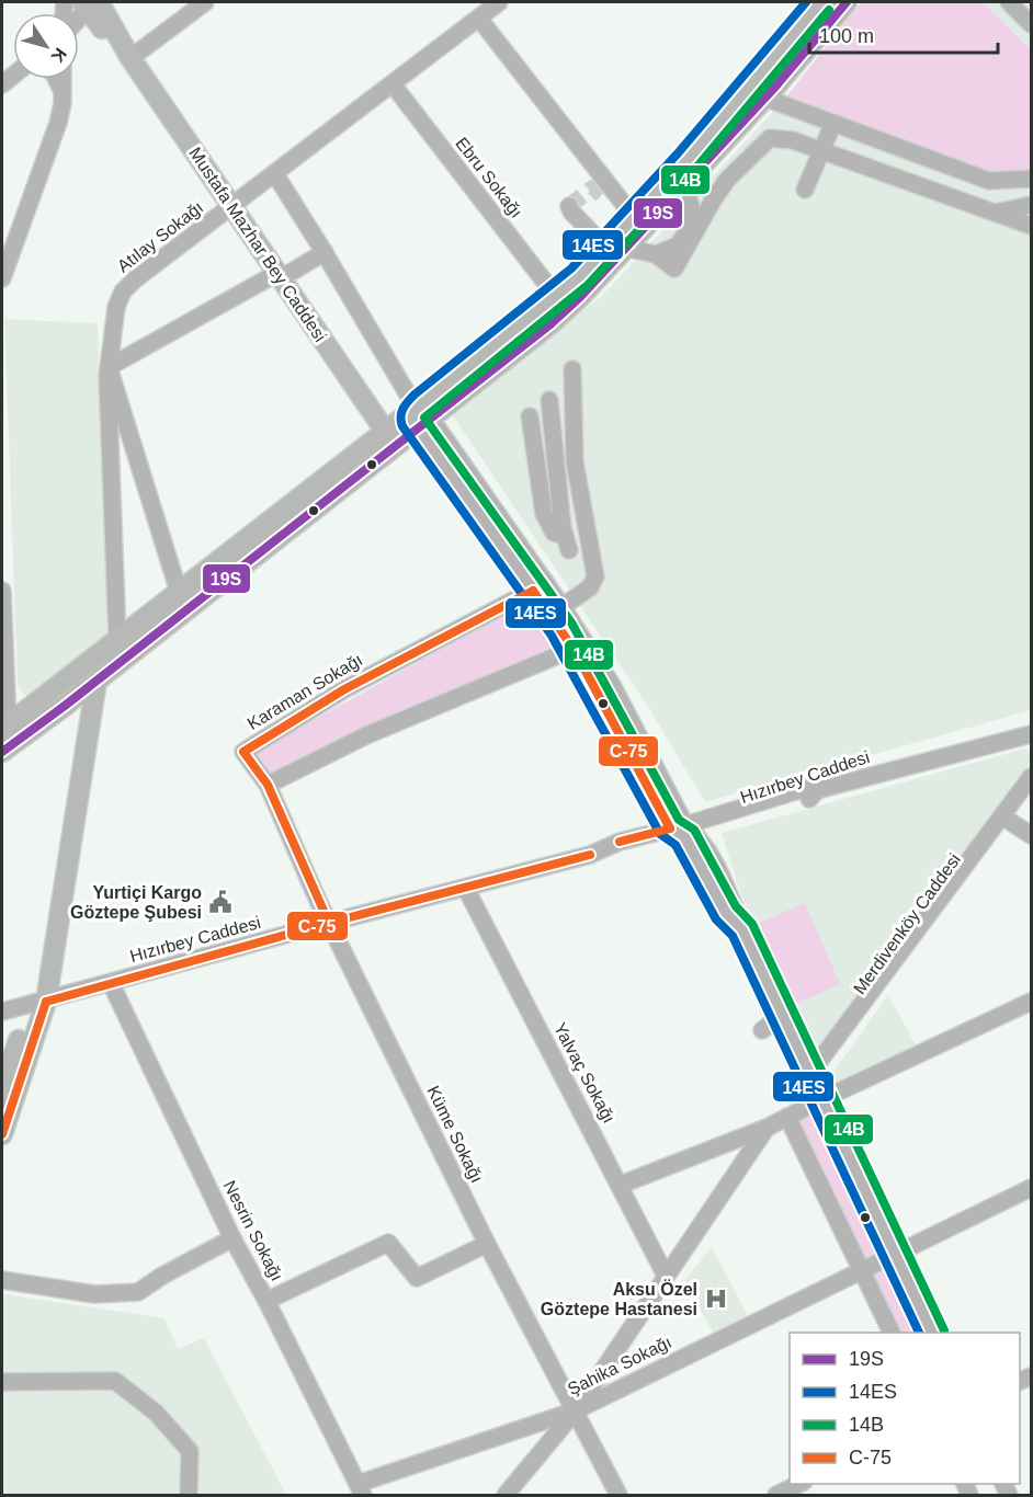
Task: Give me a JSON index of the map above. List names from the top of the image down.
{
  "streets": {
    "main road": ["Mustafa Mazhar Bey Caddesi"],
    "street": [
      "Ebru Sokağı",
      "Atılay Sokağı",
      "Karaman Sokağı",
      "Hızırbey Caddesi",
      "Yalvaç Sokağı",
      "Küme Sokağı",
      "Nesrin Sokağı",
      "Şahika Sokağı"
    ]
  },
  "crossings": [
    ["Ebru Sokağı", "Atılay Sokağı"],
    ["Atılay Sokağı", "Mustafa Mazhar Bey Caddesi"],
    ["Karaman Sokağı", "Küme Sokağı"],
    ["Hızırbey Caddesi", "Yalvaç Sokağı"],
    ["Hızırbey Caddesi", "Küme Sokağı"],
    ["Hızırbey Caddesi", "Nesrin Sokağı"],
    ["Küme Sokağı", "Şahika Sokağı"],
    ["Nesrin Sokağı", "Şahika Sokağı"]
  ],
  "places": {
    "public building": ["Yurtiçi Kargo Göztepe Şubesi"],
    "hospital": ["Aksu Özel Göztepe Hastanesi"]
  },
  "lines": [
    "transit line 19S",
    "transit line 14ES",
    "transit line 14B",
    "transit line C-75"
  ],
  "legend": [
    "19S",
    "14ES",
    "14B",
    "C-75"
  ],
  "scale_bar": "100 m",
  "north": "bottom right"
}
